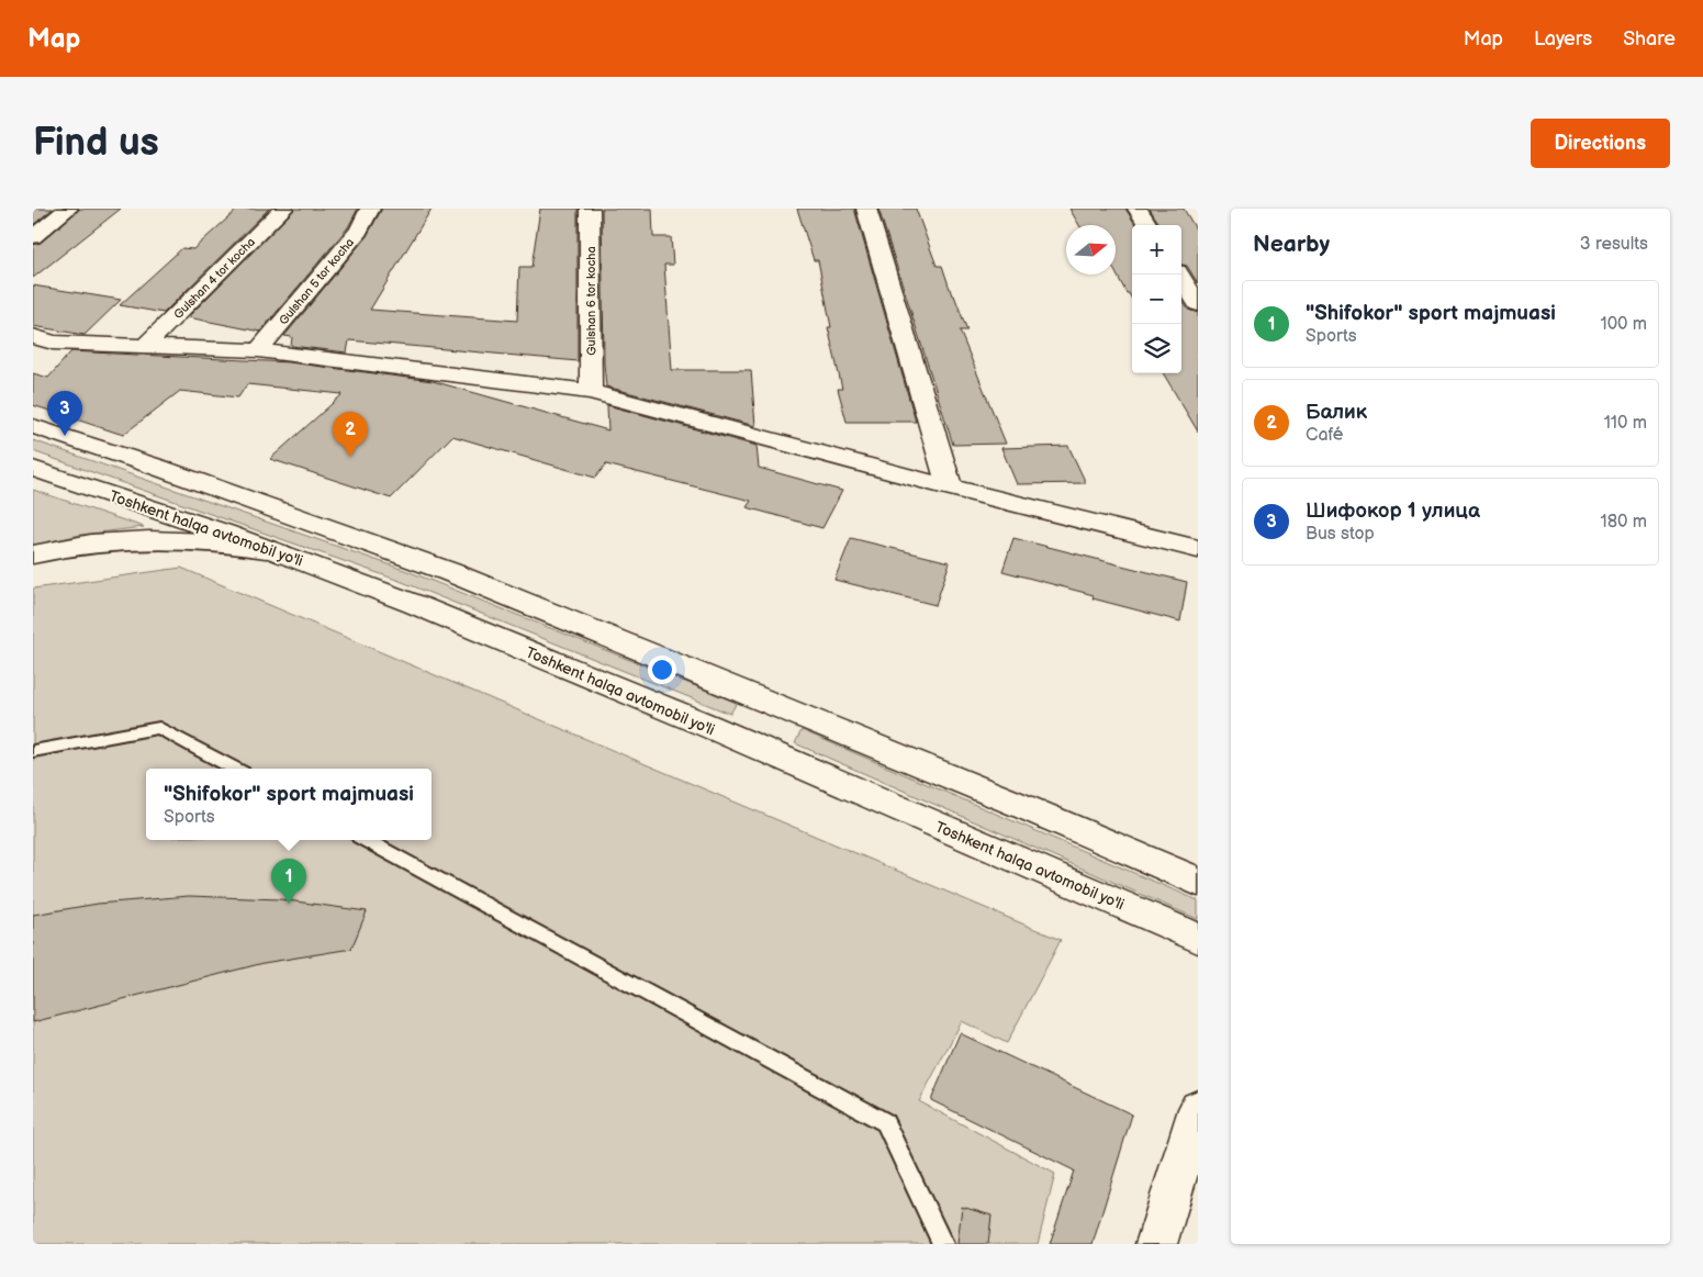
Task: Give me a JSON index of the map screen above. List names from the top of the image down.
{
  "streets": {
    "main road": [
      "Gulshan 4 tor kocha",
      "Gulshan 5 tor kocha",
      "Gulshan 6 tor kocha",
      "Toshkent halqa avtomobil yo'li"
    ]
  },
  "north": "right",
  "page": {
    "header": "Map",
    "nav": ["Map", "Layers", "Share"],
    "buttons": "Directions",
    "title": "Find us",
    "heading": ["Nearby", "3 results"],
    "map_buttons": ["+", "−"],
    "list": [
      {
        "mark": "1",
        "name": "\"Shifokor\" sport majmuasi",
        "note": "Sports",
        "value": "100 m"
      },
      {
        "mark": "2",
        "name": "Балик",
        "note": "Café",
        "value": "110 m"
      },
      {
        "mark": "3",
        "name": "Шифокор 1 улица",
        "note": "Bus stop",
        "value": "180 m"
      }
    ],
    "pins": ["3", "2", "1"],
    "popup": ["\"Shifokor\" sport majmuasi", "Sports"]
  }
}
